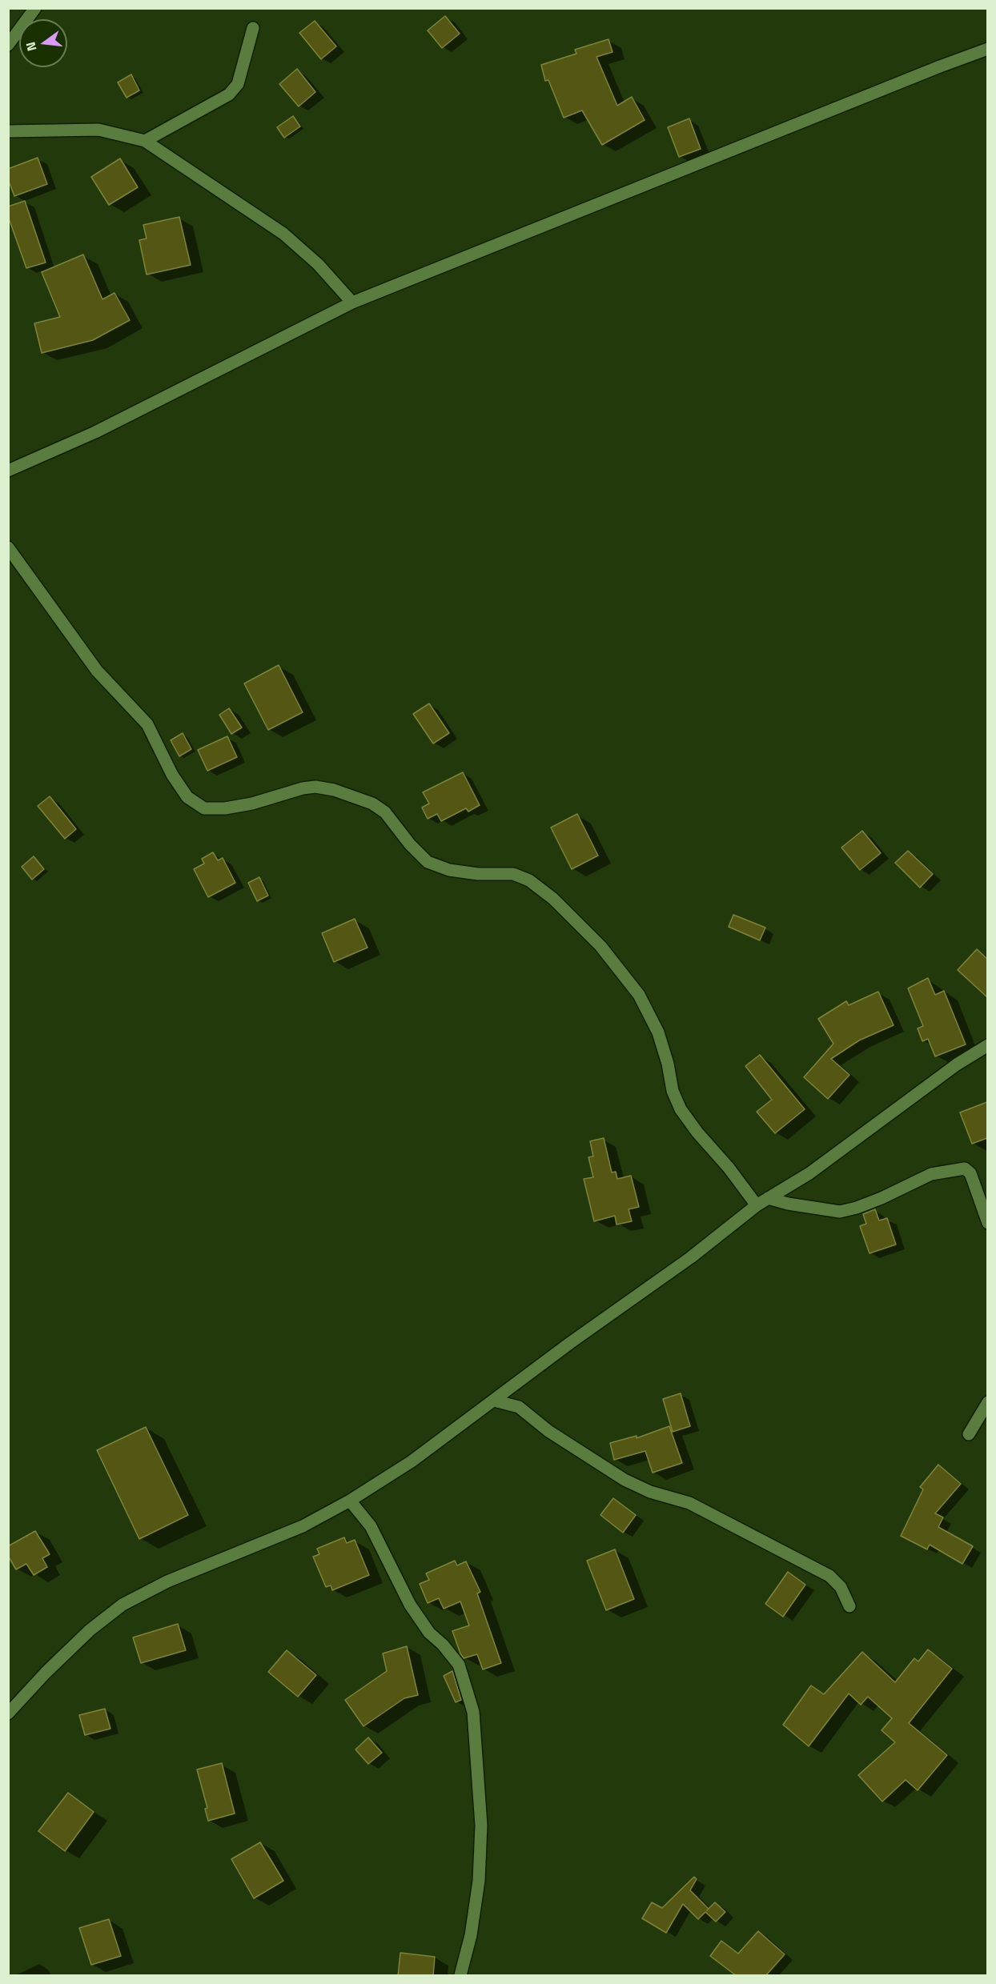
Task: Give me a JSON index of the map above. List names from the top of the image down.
{
  "north": "left"
}
